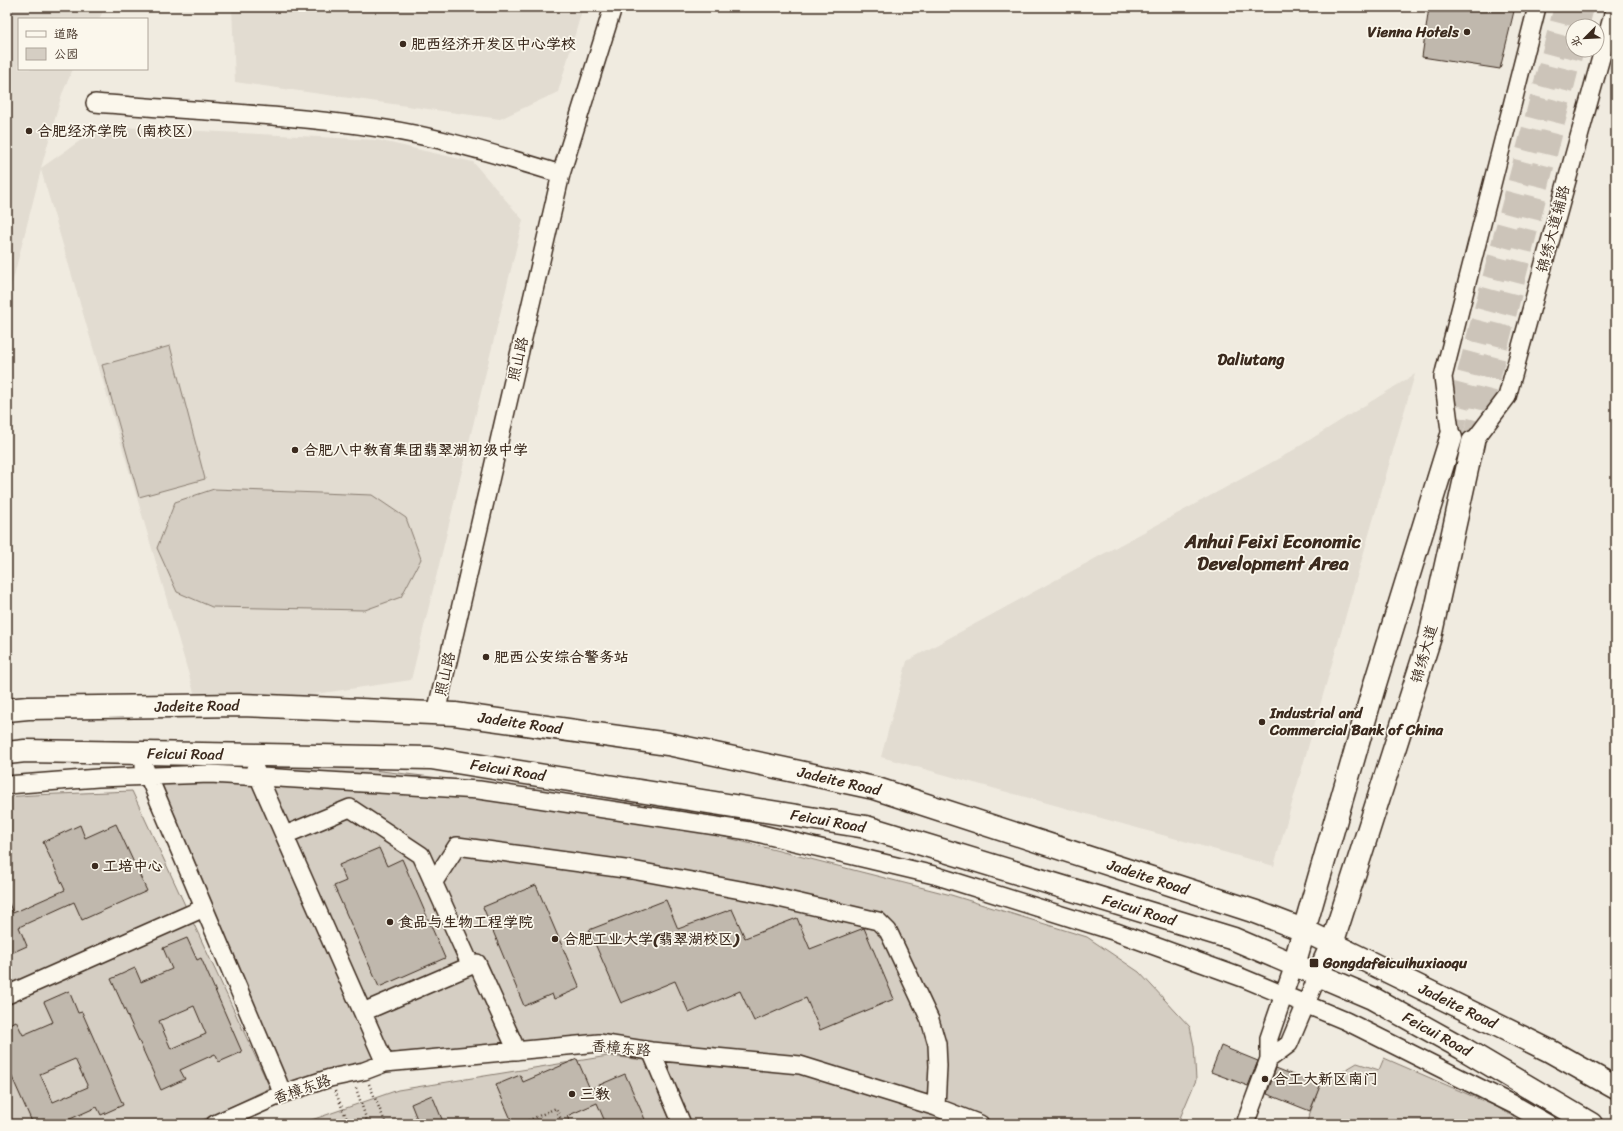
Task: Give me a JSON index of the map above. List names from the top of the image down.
{
  "streets": {
    "main road": ["锦绣大道", "Jadeite Road", "Feicui Road"],
    "street": ["锦绣大道辅路", "照山路", "香樟东路"]
  },
  "crossings": [
    ["锦绣大道辅路", "锦绣大道"],
    ["照山路", "Jadeite Road"],
    ["锦绣大道", "Jadeite Road"],
    ["锦绣大道", "Feicui Road"]
  ],
  "districts": ["Daliutang", "Anhui Feixi Economic Development Area"],
  "places": {
    "other": [
      "Vienna Hotels",
      "肥西经济开发区中心学校",
      "合肥经济学院（南校区）",
      "合肥八中教育集团翡翠湖初级中学",
      "肥西公安综合警务站",
      "Industrial and Commercial Bank of China",
      "工培中心",
      "食品与生物工程学院",
      "合肥工业大学(翡翠湖校区)",
      "合工大新区南门",
      "三教"
    ],
    "transit": ["Gongdafeicuihuxiaoqu"]
  },
  "legend": ["道路", "公园"],
  "north": "bottom left"
}
